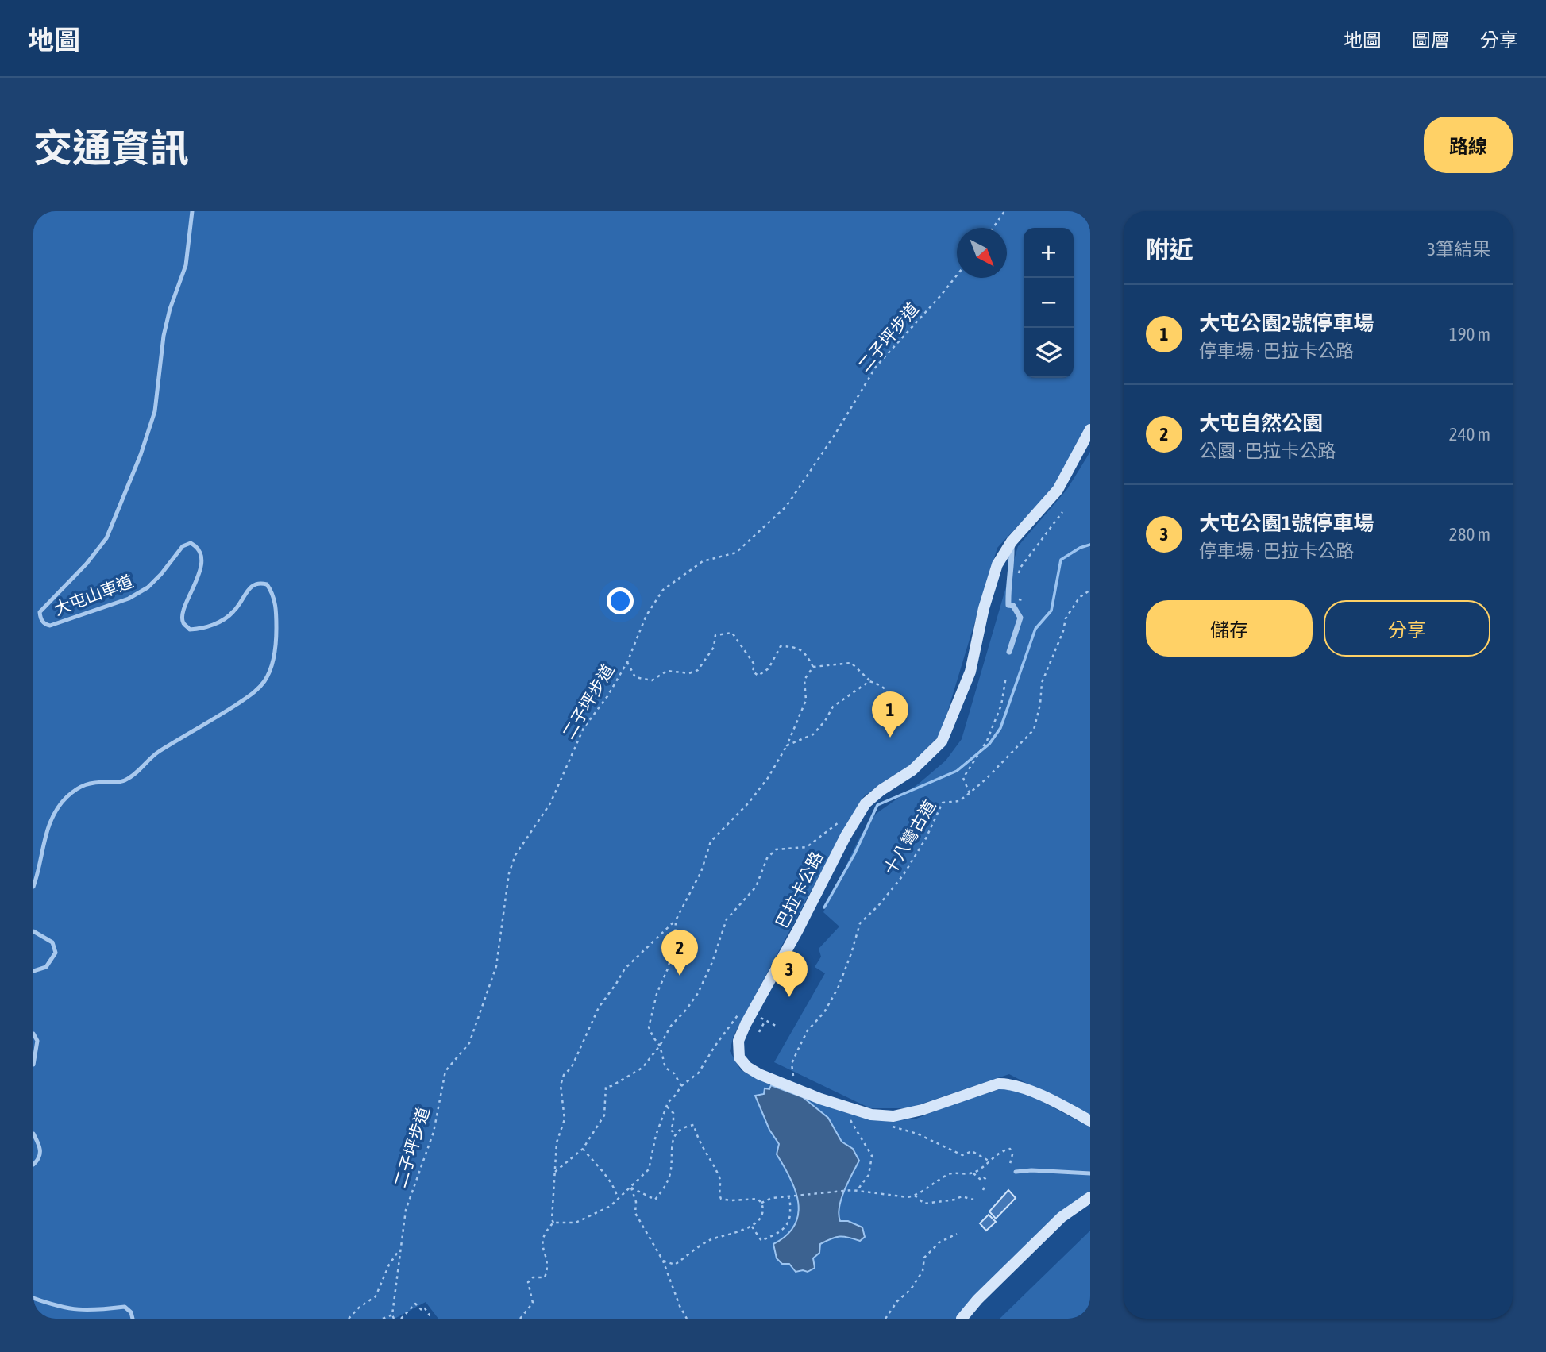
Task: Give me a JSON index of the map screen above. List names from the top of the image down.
{
  "streets": {
    "main road": ["巴拉卡公路"],
    "lane": ["大屯山車道"],
    "path": ["二子坪步道", "十八彎古道"]
  },
  "crossings": [
    ["十八彎古道", "巴拉卡公路"]
  ],
  "north": "bottom right",
  "page": {
    "header": "地圖",
    "nav": ["地圖", "圖層", "分享"],
    "title": "交通資訊",
    "buttons": [
      "路線",
      ["儲存", "分享"]
    ],
    "heading": ["附近", "3筆結果"],
    "map_buttons": ["+", "−"],
    "list": [
      {
        "mark": "1",
        "name": "大屯公園2號停車場",
        "note": "停車場 · 巴拉卡公路",
        "value": "190 m"
      },
      {
        "mark": "2",
        "name": "大屯自然公園",
        "note": "公園 · 巴拉卡公路",
        "value": "240 m"
      },
      {
        "mark": "3",
        "name": "大屯公園1號停車場",
        "note": "停車場 · 巴拉卡公路",
        "value": "280 m"
      }
    ],
    "pins": ["1", "2", "3"]
  }
}
